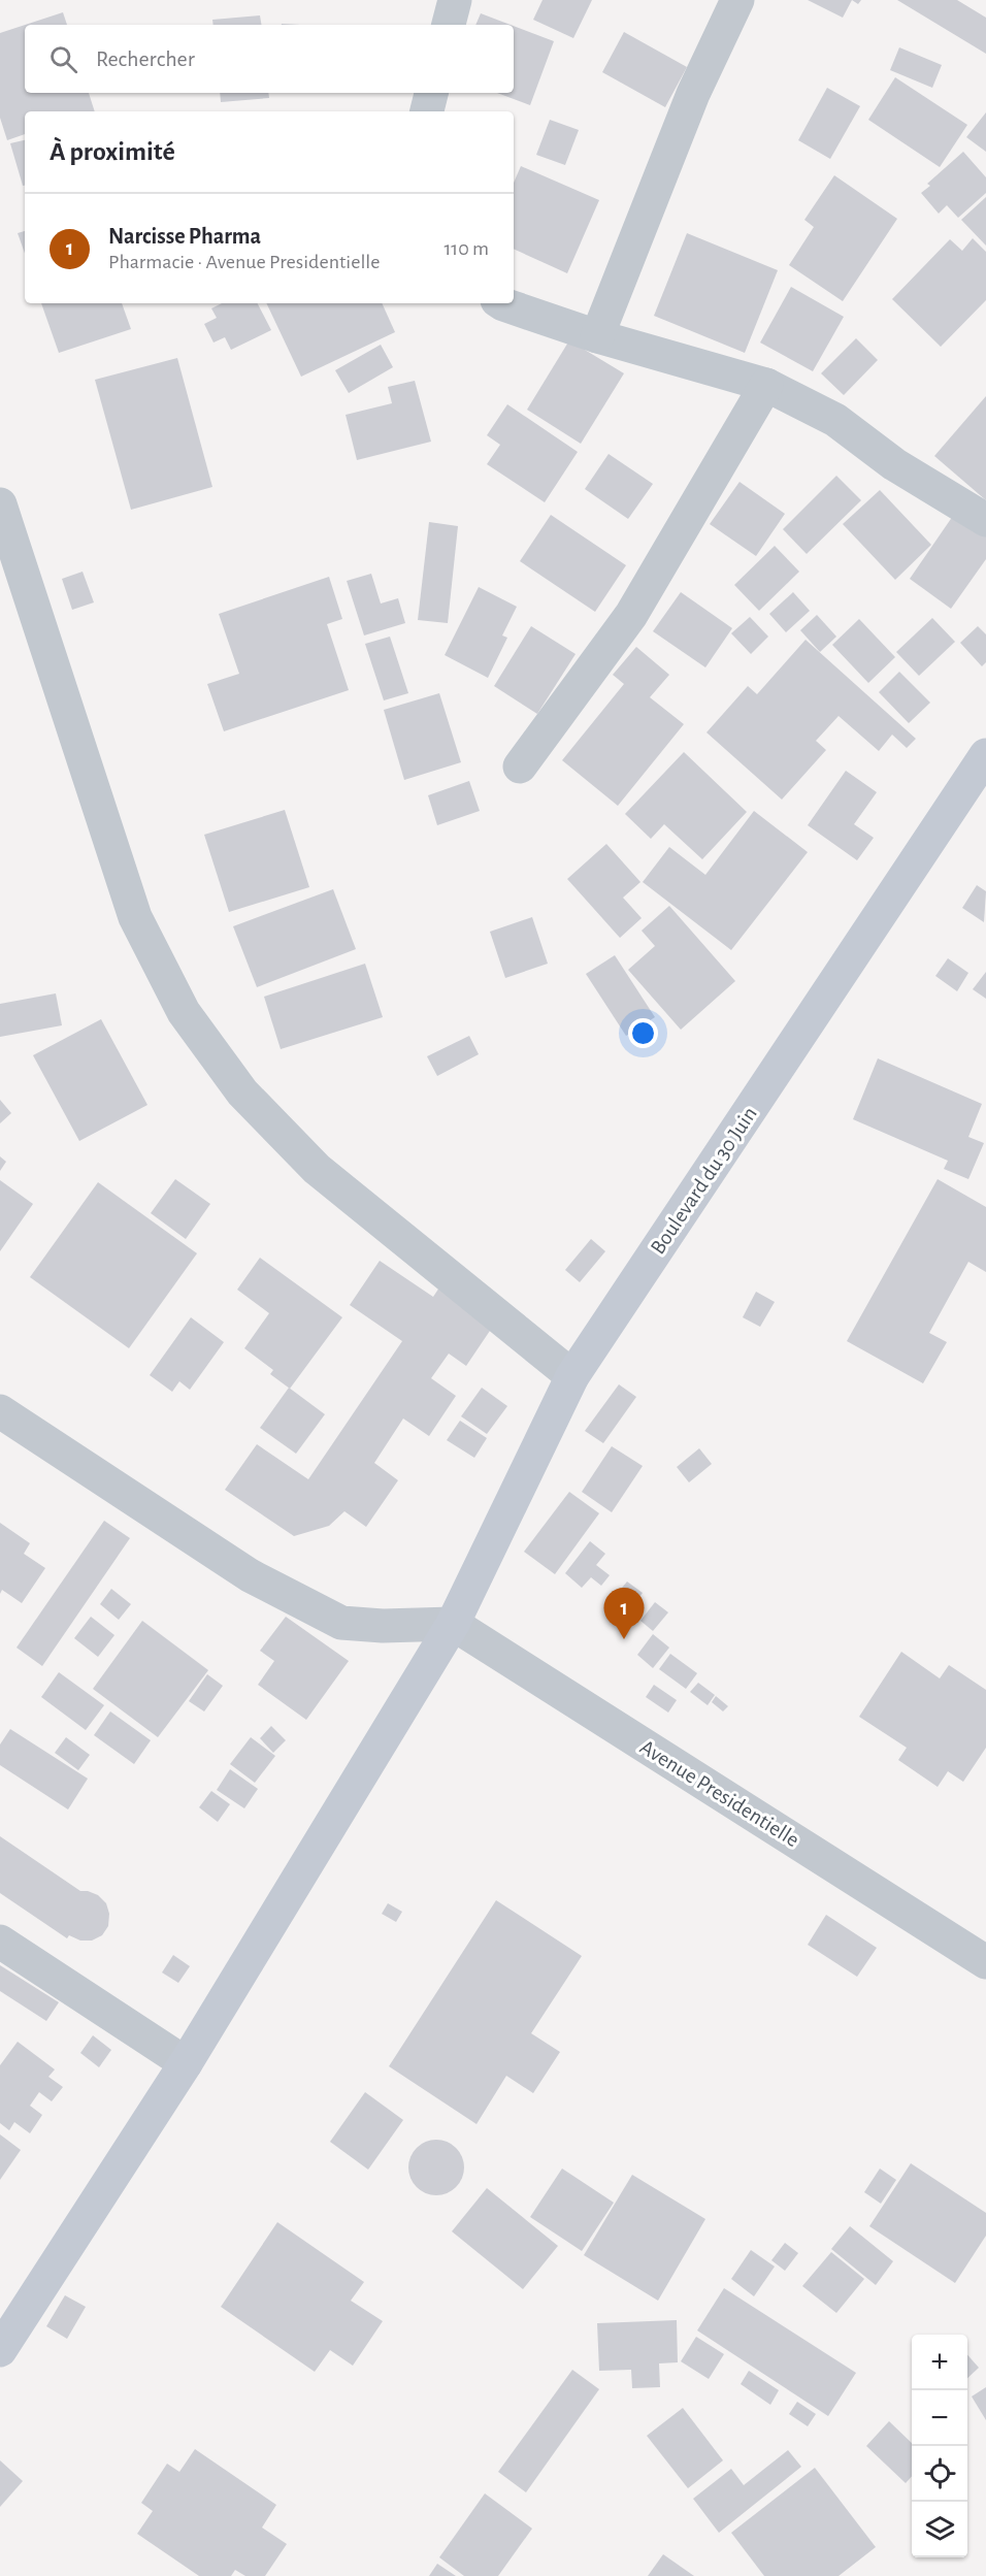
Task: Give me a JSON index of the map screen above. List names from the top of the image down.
{
  "streets": {
    "street": ["Boulevard du 30 Juin", "Avenue Presidentielle"]
  },
  "crossings": [
    ["Boulevard du 30 Juin", "Avenue Presidentielle"]
  ],
  "page": {
    "search": "Rechercher",
    "heading": "À proximité",
    "list": [
      {
        "mark": "1",
        "name": "Narcisse Pharma",
        "note": "Pharmacie · Avenue Presidentielle",
        "value": "110 m"
      }
    ],
    "pins": "1",
    "map_buttons": ["+", "−"]
  }
}
